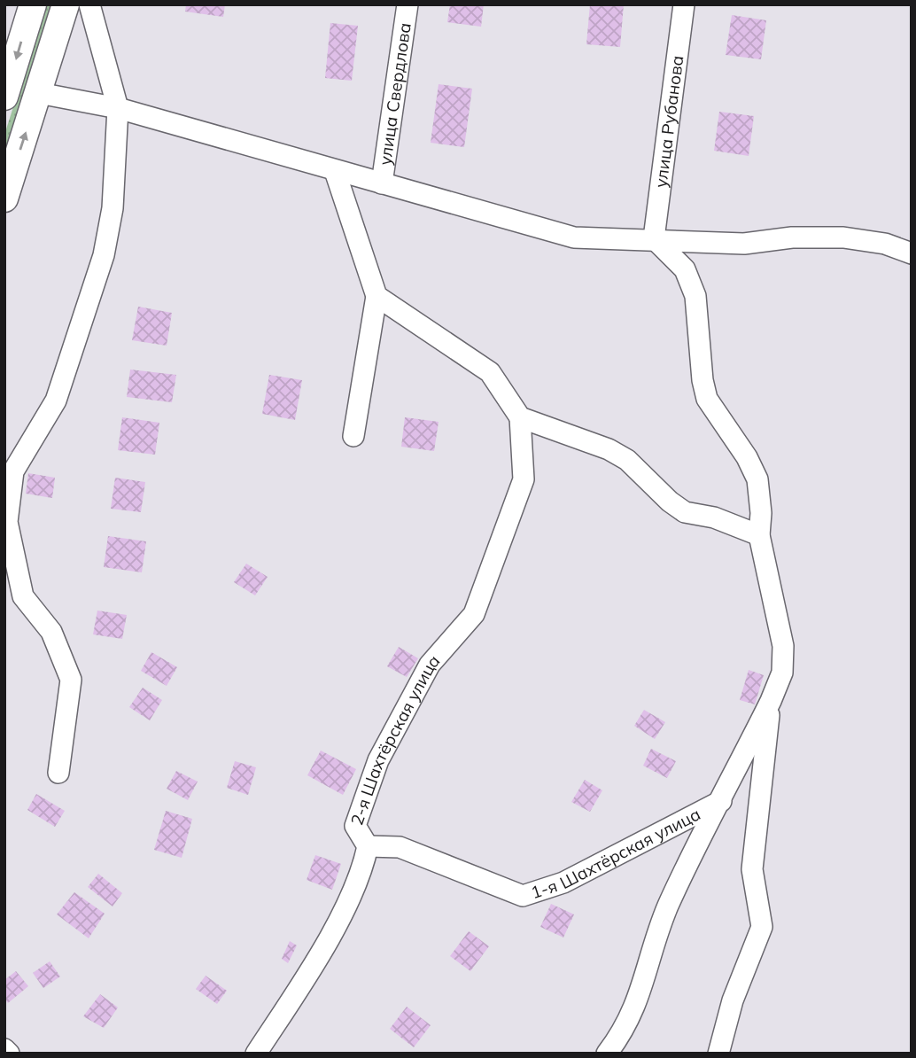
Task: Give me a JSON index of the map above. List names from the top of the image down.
{
  "streets": {
    "street": [
      "улица Свердлова",
      "улица Рубанова",
      "2-я Шахтёрская улица",
      "1-я Шахтёрская улица"
    ]
  },
  "crossings": [
    ["2-я Шахтёрская улица", "1-я Шахтёрская улица"]
  ]
}
